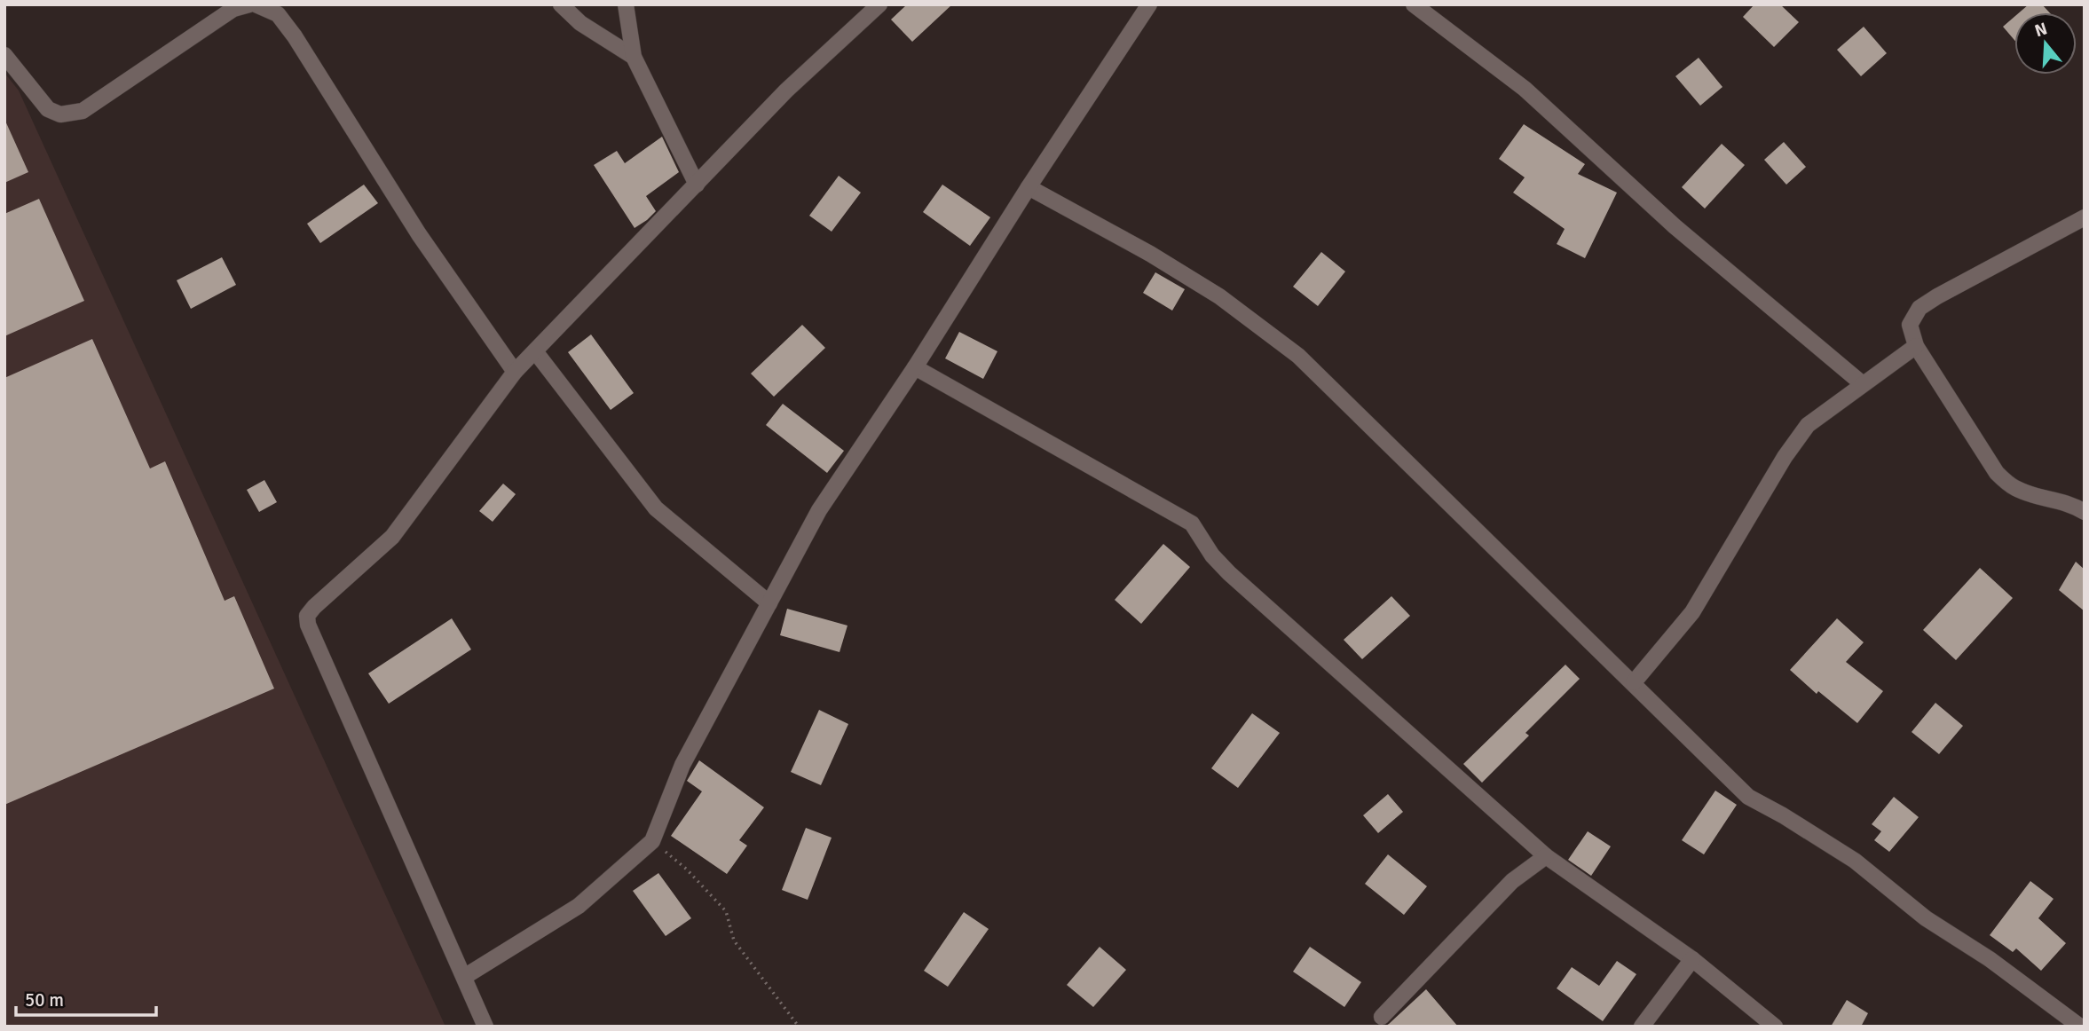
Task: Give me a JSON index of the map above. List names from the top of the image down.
{
  "scale_bar": "50 m",
  "north": "top"
}
